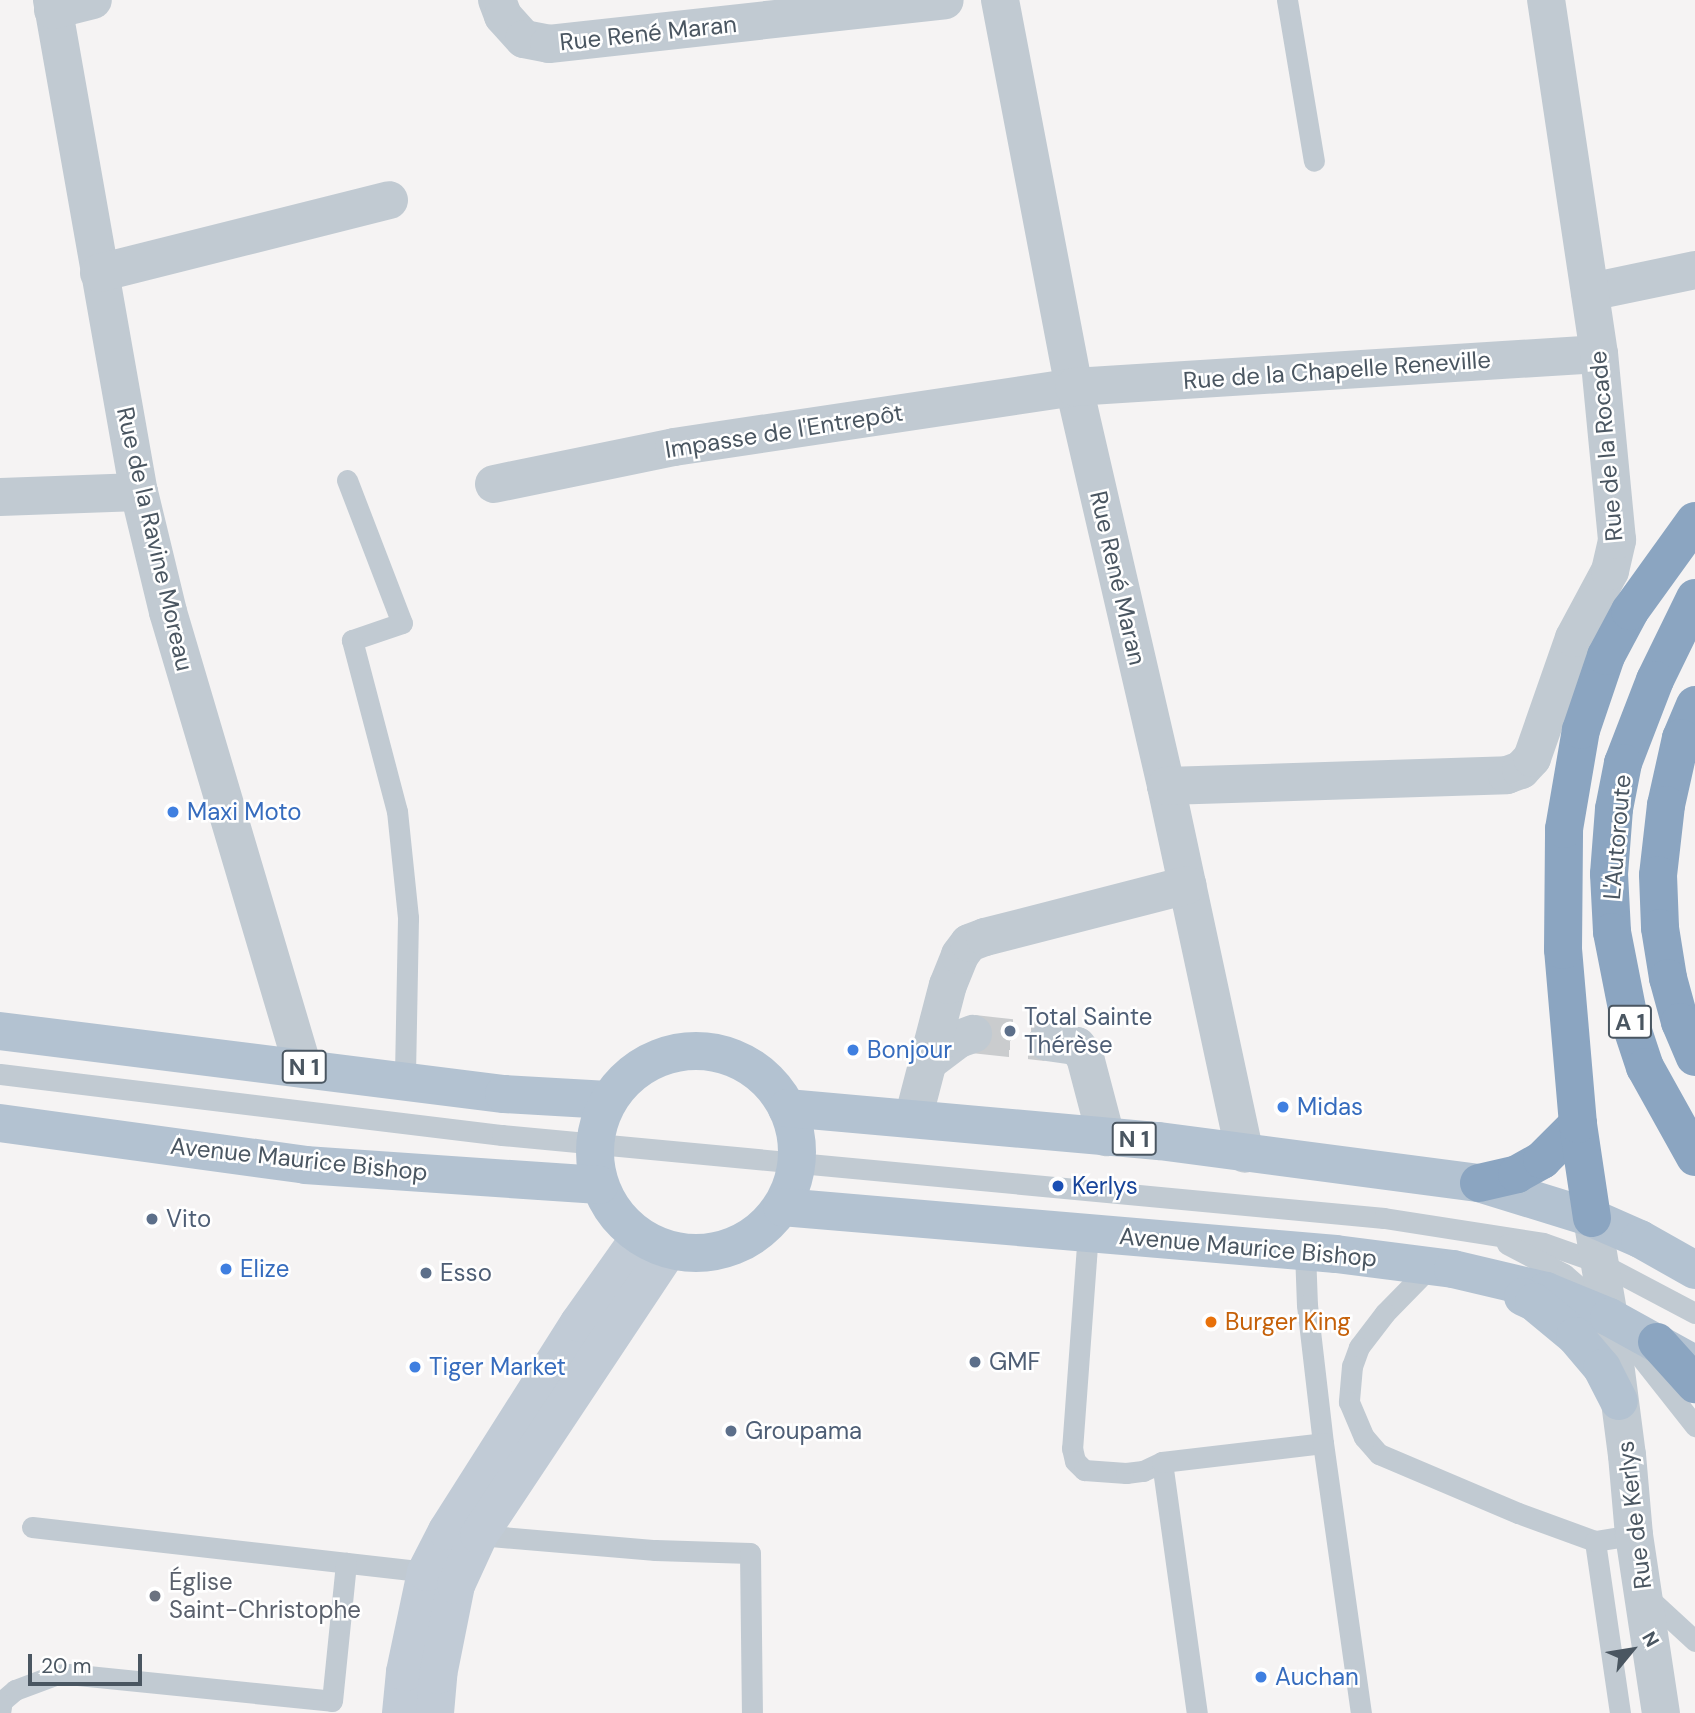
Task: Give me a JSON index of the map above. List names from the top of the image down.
{
  "streets": {
    "highway": ["L'Autoroute", "A 1"],
    "main road": ["N 1", "Avenue Maurice Bishop"],
    "street": [
      "Rue René Maran",
      "Rue de la Chapelle Reneville",
      "Impasse de l'Entrepôt",
      "Rue de la Rocade",
      "Rue de la Ravine Moreau",
      "Rue de Kerlys"
    ]
  },
  "crossings": [
    ["Rue René Maran", "Rue de la Chapelle Reneville"],
    ["Rue René Maran", "Impasse de l'Entrepôt"],
    ["Rue René Maran", "Rue de la Rocade"],
    ["Rue René Maran", "N 1"],
    ["Rue de la Chapelle Reneville", "Impasse de l'Entrepôt"],
    ["Rue de la Chapelle Reneville", "Rue de la Rocade"],
    ["Rue de la Ravine Moreau", "N 1"],
    ["N 1", "Rue de Kerlys"],
    ["Avenue Maurice Bishop", "Rue de Kerlys"]
  ],
  "places": [
    "Maxi Moto",
    "Total Sainte Thérèse",
    "Bonjour",
    "Midas",
    "Kerlys",
    "Vito",
    "Elize",
    "Esso",
    "Burger King",
    "GMF",
    "Tiger Market",
    "Groupama",
    "Église Saint-Christophe",
    "Auchan"
  ],
  "scale_bar": "20 m",
  "north": "top right"
}
